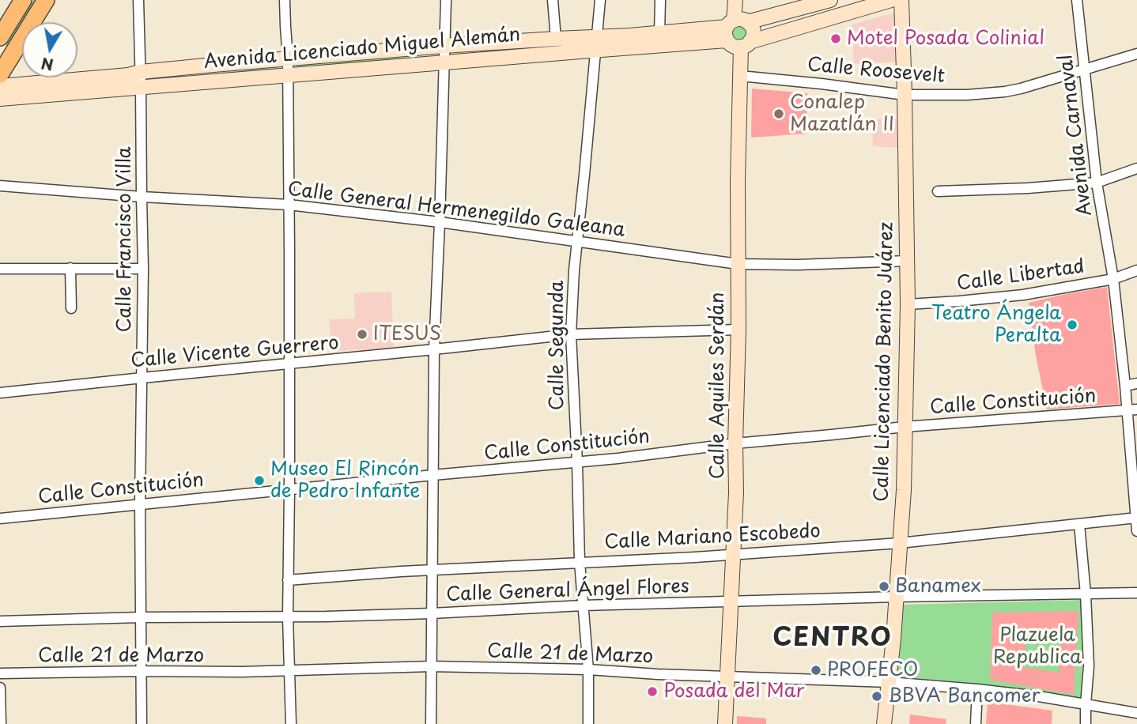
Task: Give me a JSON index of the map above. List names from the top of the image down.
{
  "streets": {
    "main road": ["Avenida Licenciado Miguel Alemán", "Calle Licenciado Benito Juárez", "Calle Aquiles Serdán"],
    "street": [
      "Calle Roosevelt",
      "Avenida Carnaval",
      "Calle General Hermenegildo Galeana",
      "Calle Francisco Villa",
      "Calle Libertad",
      "Calle Segunda",
      "Calle Vicente Guerrero",
      "Calle Constitución",
      "Calle Mariano Escobedo",
      "Calle General Ángel Flores",
      "Calle 21 de Marzo"
    ]
  },
  "crossings": [
    ["Avenida Licenciado Miguel Alemán", "Calle Francisco Villa"],
    ["Avenida Licenciado Miguel Alemán", "Calle Segunda"],
    ["Avenida Licenciado Miguel Alemán", "Calle Aquiles Serdán"],
    ["Calle Roosevelt", "Avenida Carnaval"],
    ["Calle Roosevelt", "Calle Licenciado Benito Juárez"],
    ["Calle Roosevelt", "Calle Aquiles Serdán"],
    ["Avenida Carnaval", "Calle Libertad"],
    ["Avenida Carnaval", "Calle Constitución"],
    ["Avenida Carnaval", "Calle Mariano Escobedo"],
    ["Calle General Hermenegildo Galeana", "Calle Francisco Villa"],
    ["Calle General Hermenegildo Galeana", "Calle Segunda"],
    ["Calle General Hermenegildo Galeana", "Calle Licenciado Benito Juárez"],
    ["Calle General Hermenegildo Galeana", "Calle Aquiles Serdán"],
    ["Calle Francisco Villa", "Calle Vicente Guerrero"],
    ["Calle Francisco Villa", "Calle Constitución"],
    ["Calle Francisco Villa", "Calle General Ángel Flores"],
    ["Calle Francisco Villa", "Calle 21 de Marzo"],
    ["Calle Libertad", "Calle Licenciado Benito Juárez"],
    ["Calle Segunda", "Calle Vicente Guerrero"],
    ["Calle Segunda", "Calle Constitución"],
    ["Calle Segunda", "Calle Mariano Escobedo"],
    ["Calle Segunda", "Calle General Ángel Flores"],
    ["Calle Segunda", "Calle 21 de Marzo"],
    ["Calle Vicente Guerrero", "Calle Aquiles Serdán"],
    ["Calle Licenciado Benito Juárez", "Calle Constitución"],
    ["Calle Licenciado Benito Juárez", "Calle Mariano Escobedo"],
    ["Calle Licenciado Benito Juárez", "Calle General Ángel Flores"],
    ["Calle Licenciado Benito Juárez", "Calle 21 de Marzo"],
    ["Calle Aquiles Serdán", "Calle Constitución"],
    ["Calle Aquiles Serdán", "Calle Mariano Escobedo"],
    ["Calle Aquiles Serdán", "Calle General Ángel Flores"],
    ["Calle Aquiles Serdán", "Calle 21 de Marzo"]
  ],
  "districts": ["CENTRO"],
  "parks": ["Plazuela Republica"],
  "places": [
    "Motel Posada Colinial",
    "Conalep Mazatlán II",
    "Teatro Ángela Peralta",
    "ITESUS",
    "Museo El Rincón de Pedro Infante",
    "Banamex",
    "PROFECO",
    "Posada del Mar",
    "BBVA Bancomer"
  ],
  "north": "bottom"
}
